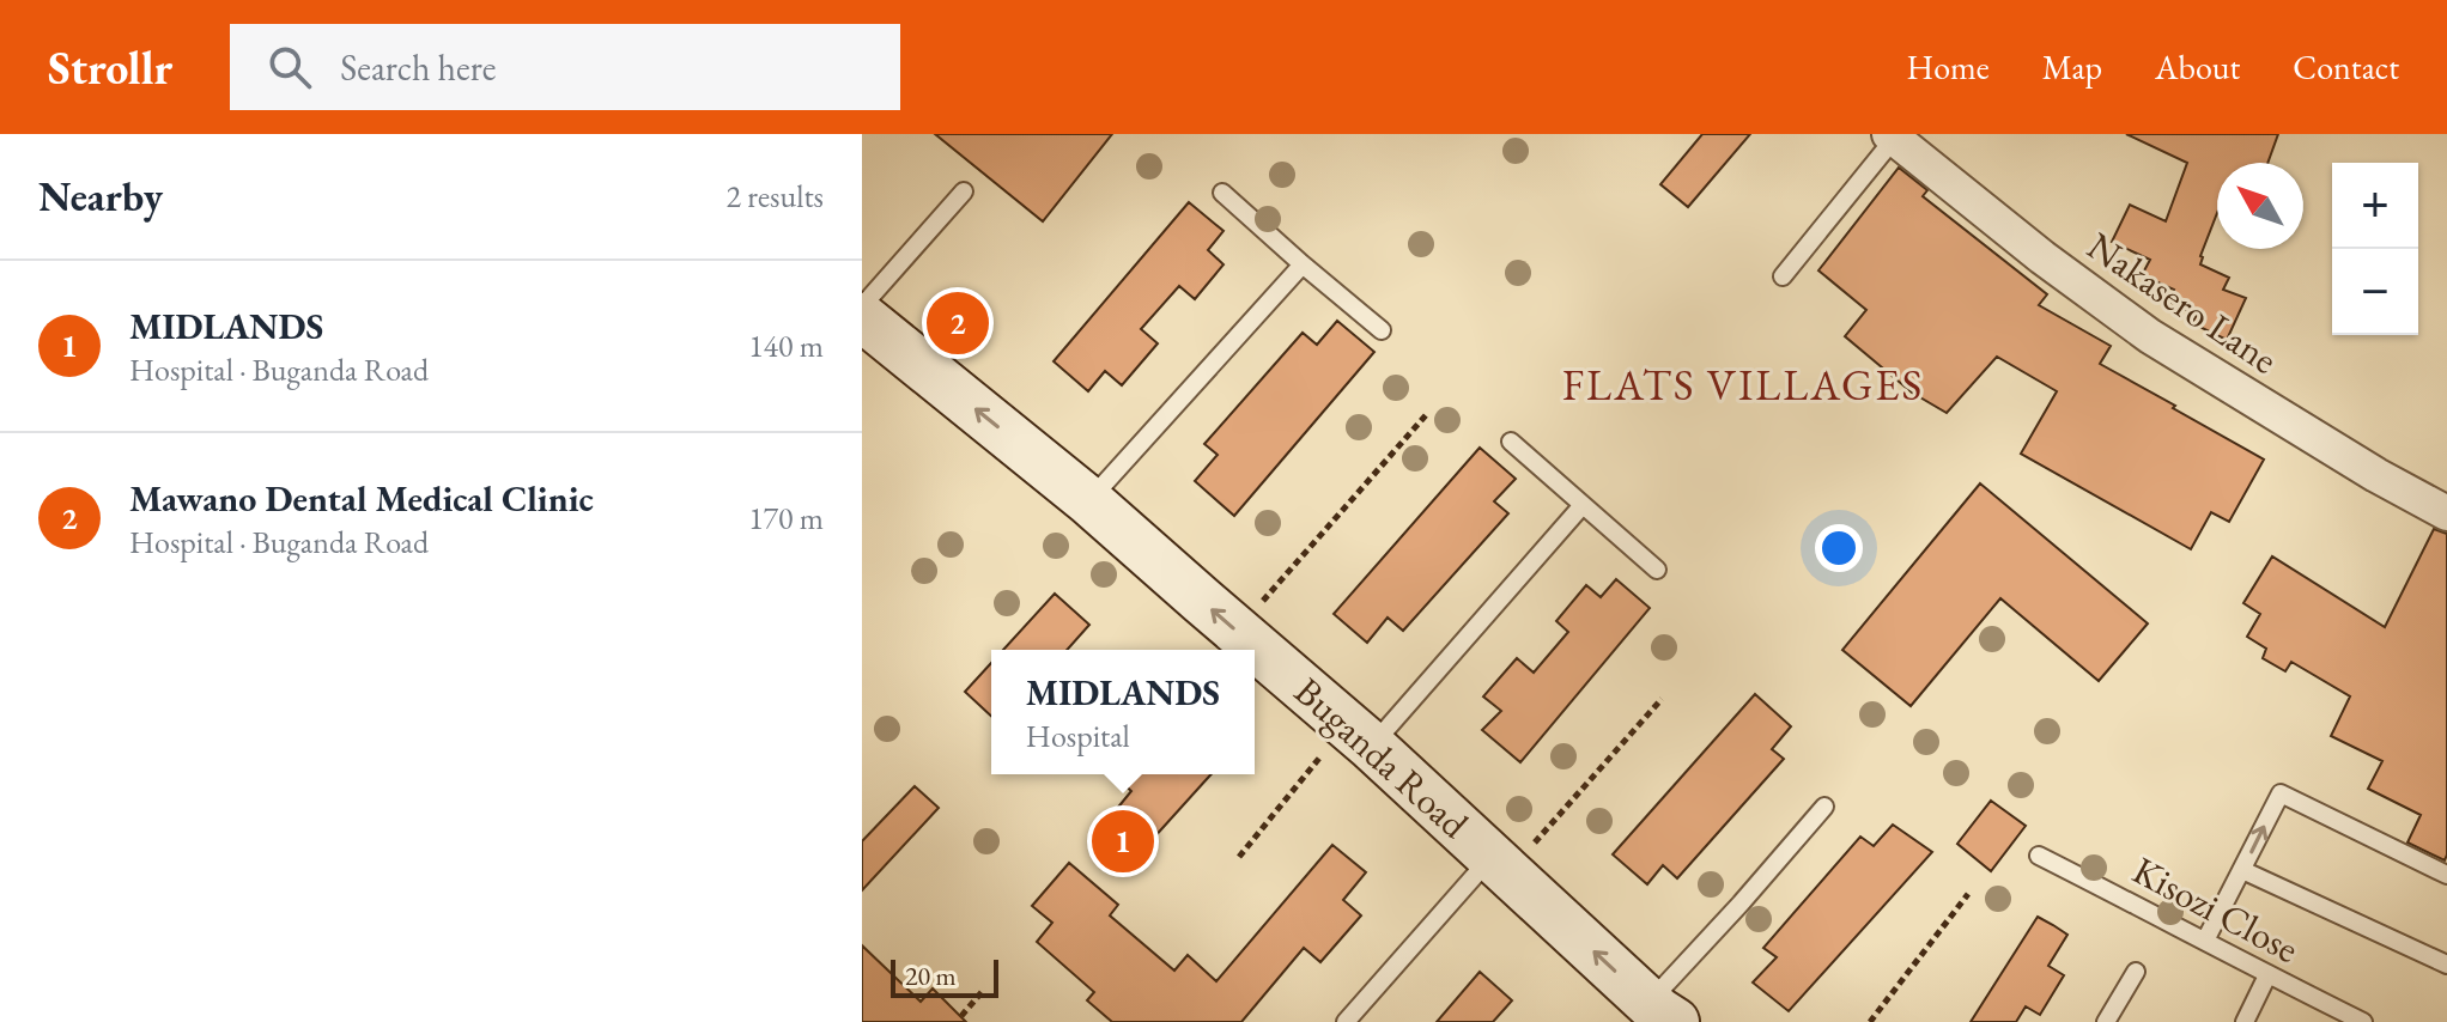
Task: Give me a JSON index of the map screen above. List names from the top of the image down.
{
  "streets": {
    "main road": ["Buganda Road"],
    "street": ["Nakasero Lane"],
    "lane": ["Kisozi Close"]
  },
  "one_way": ["Buganda Road"],
  "districts": ["FLATS VILLAGES"],
  "scale_bar": "20 m",
  "north": "top left",
  "page": {
    "header": "Strollr",
    "search": "Search here",
    "nav": [
      "Home",
      "Map",
      "About",
      "Contact"
    ],
    "heading": ["Nearby", "2 results"],
    "map_buttons": ["+", "−"],
    "list": [
      {
        "mark": "1",
        "name": "MIDLANDS",
        "note": "Hospital · Buganda Road",
        "value": "140 m"
      },
      {
        "mark": "2",
        "name": "Mawano Dental Medical Clinic",
        "note": "Hospital · Buganda Road",
        "value": "170 m"
      }
    ],
    "pins": ["2", "1"],
    "popup": ["MIDLANDS", "Hospital"],
    "scale": "20 m"
  }
}
